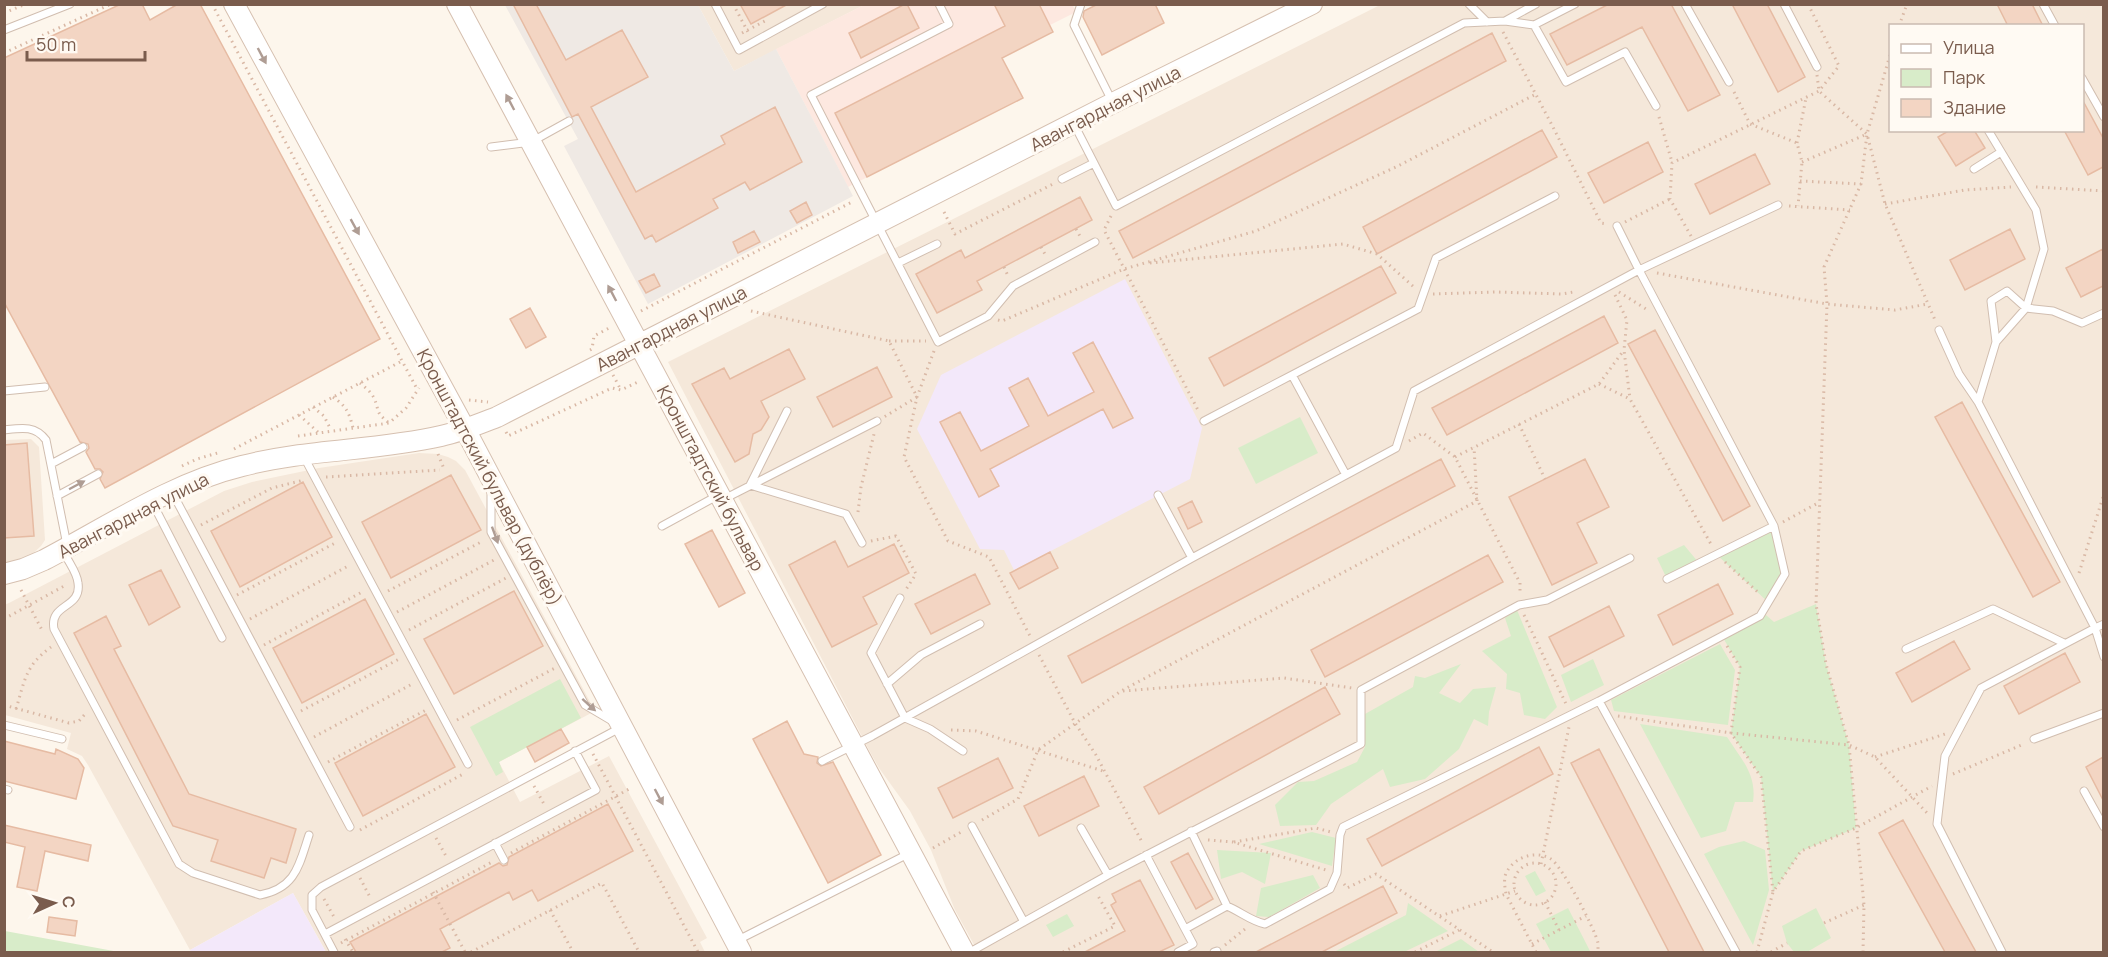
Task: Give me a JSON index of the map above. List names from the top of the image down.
{
  "streets": {
    "main road": ["Авангардная улица", "Кронштадтский бульвар (дублёр)", "Кронштадтский бульвар"]
  },
  "crossings": [
    ["Авангардная улица", "Кронштадтский бульвар (дублёр)"],
    ["Авангардная улица", "Кронштадтский бульвар"]
  ],
  "one_way": ["Кронштадтский бульвар (дублёр)"],
  "legend": ["Улица", "Парк", "Здание"],
  "scale_bar": "50 m",
  "north": "right"
}
